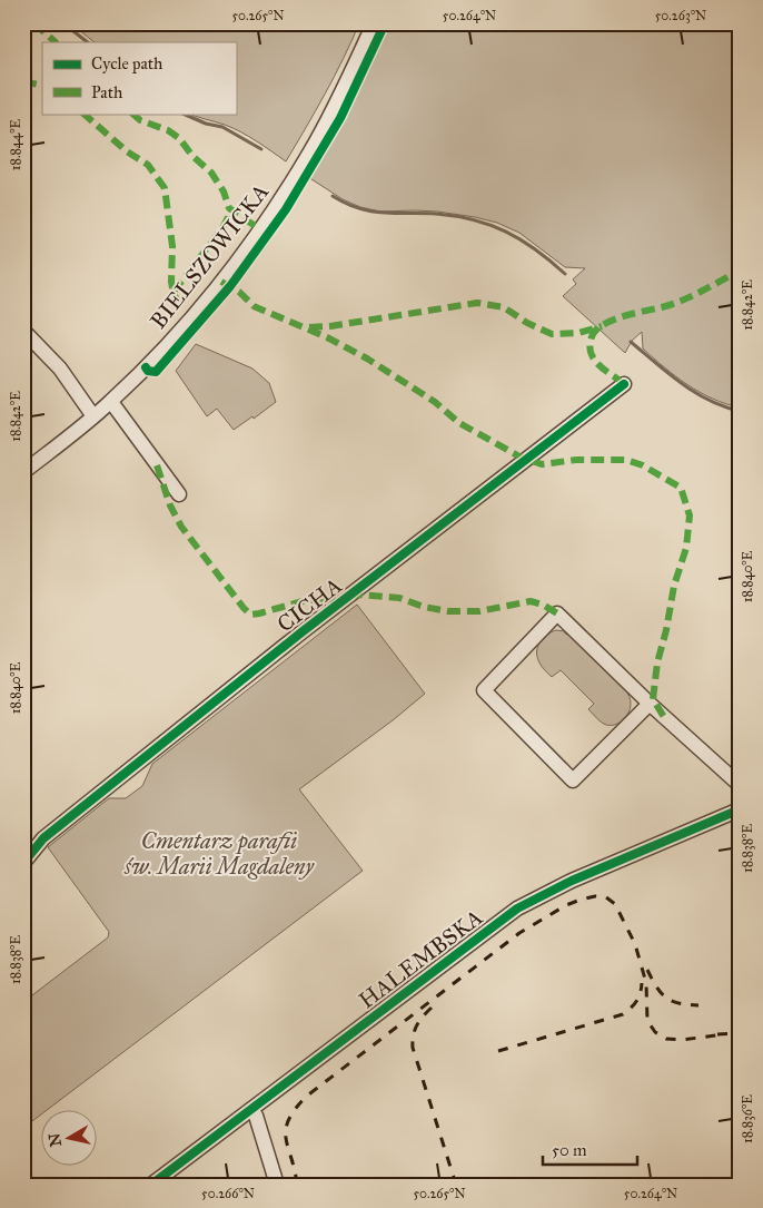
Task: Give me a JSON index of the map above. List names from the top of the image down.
{
  "streets": {
    "street": ["BIELSZOWICKA", "CICHA", "HALEMBSKA"]
  },
  "parks": ["Cmentarz parafii św. Marii Magdaleny"],
  "legend": ["Cycle path", "Path"],
  "scale_bar": "50 m",
  "north": "left",
  "coordinates": [
    "50.265°N",
    "50.264°N",
    "50.263°N",
    "18.844°E",
    "18.842°E",
    "18.840°E",
    "18.838°E",
    "18.836°E",
    "50.266°N"
  ]
}
